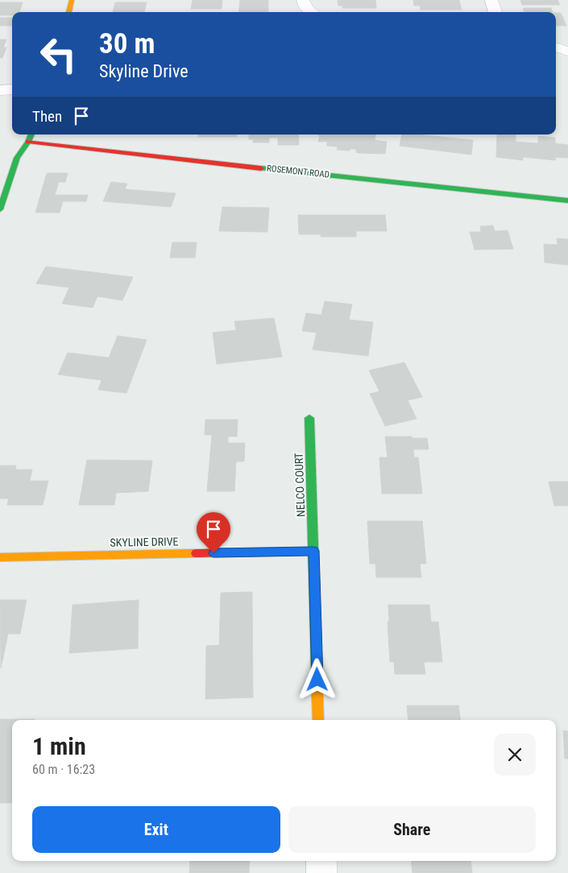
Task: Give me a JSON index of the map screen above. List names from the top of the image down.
{
  "streets": {
    "main road": ["ROSEMONT ROAD", "NELCO COURT", "SKYLINE DRIVE"]
  },
  "crossings": [
    ["NELCO COURT", "SKYLINE DRIVE"]
  ],
  "page": {
    "turn": ["30 m", "Skyline Drive"],
    "then": "Then",
    "heading": ["1 min", "60 m · 16:23"],
    "buttons": ["Exit", "Share"]
  }
}
